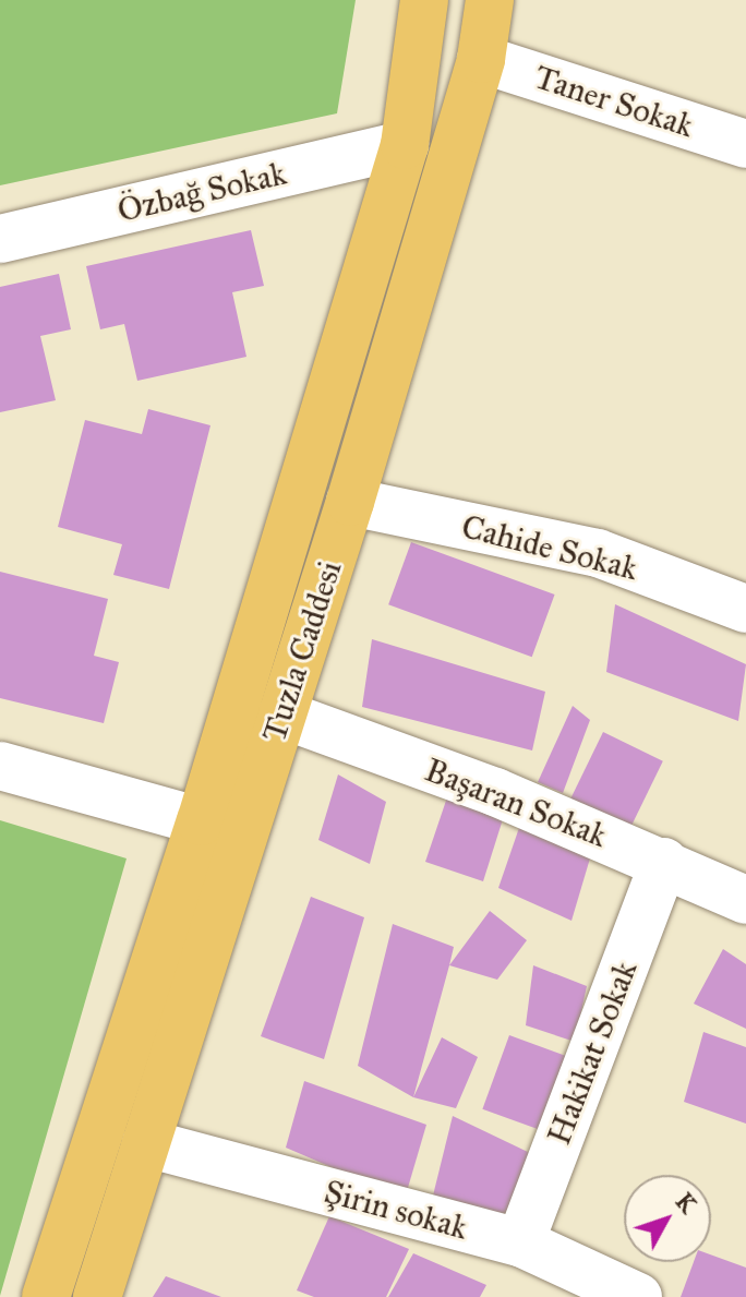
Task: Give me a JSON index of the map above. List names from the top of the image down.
{
  "streets": {
    "main road": ["Tuzla Caddesi"],
    "street": [
      "Taner Sokak",
      "Özbağ Sokak",
      "Cahide Sokak",
      "Başaran Sokak",
      "Hakikat Sokak",
      "Şirin sokak"
    ]
  },
  "crossings": [
    ["Taner Sokak", "Tuzla Caddesi"],
    ["Özbağ Sokak", "Tuzla Caddesi"],
    ["Cahide Sokak", "Tuzla Caddesi"],
    ["Tuzla Caddesi", "Başaran Sokak"],
    ["Tuzla Caddesi", "Şirin sokak"],
    ["Başaran Sokak", "Hakikat Sokak"],
    ["Hakikat Sokak", "Şirin sokak"]
  ],
  "north": "top right"
}
